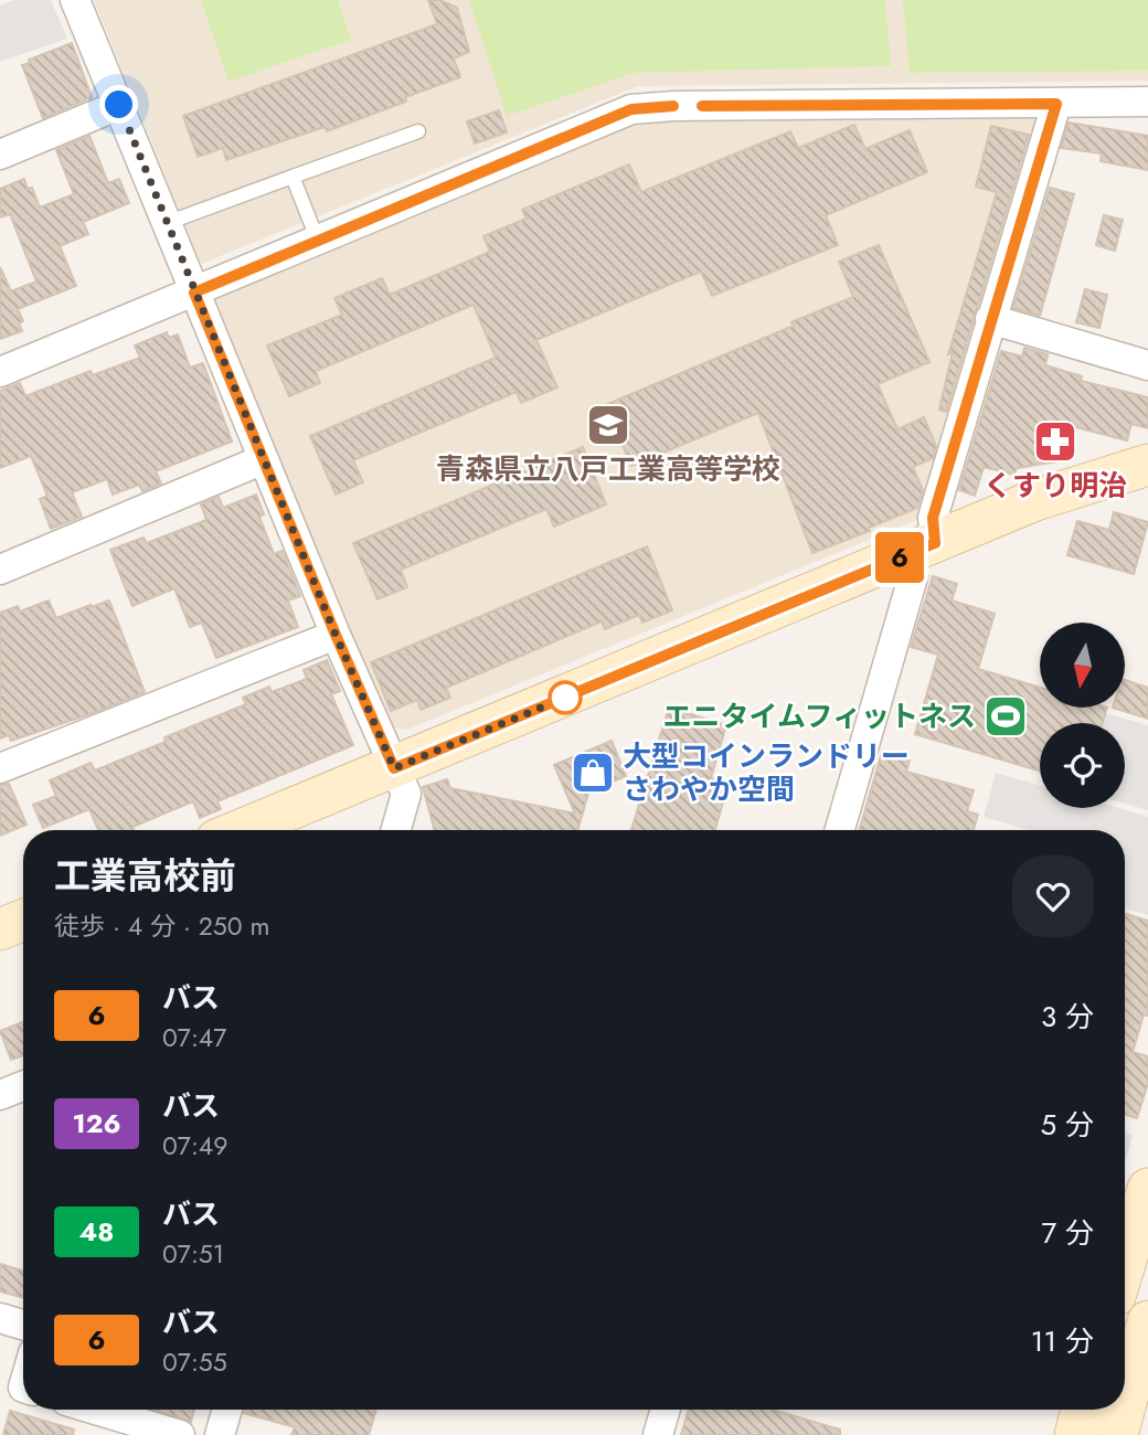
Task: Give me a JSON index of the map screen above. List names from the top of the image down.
{
  "places": {
    "school or university": ["青森県立八戸工業高等学校"],
    "pharmacy": ["くすり明治"],
    "sports": ["エニタイムフィットネス"],
    "shop": ["大型コインランドリー さわやか空間"]
  },
  "lines": ["bus line 6"],
  "north": "bottom",
  "page": {
    "on_map": "6",
    "heading": ["工業高校前", "徒歩 · 4 分 · 250 m"],
    "list": [
      {
        "mark": "6",
        "name": "バス",
        "note": "07:47",
        "value": "3 分"
      },
      {
        "mark": "126",
        "name": "バス",
        "note": "07:49",
        "value": "5 分"
      },
      {
        "mark": "48",
        "name": "バス",
        "note": "07:51",
        "value": "7 分"
      },
      {
        "mark": "6",
        "name": "バス",
        "note": "07:55",
        "value": "11 分"
      }
    ]
  }
}
